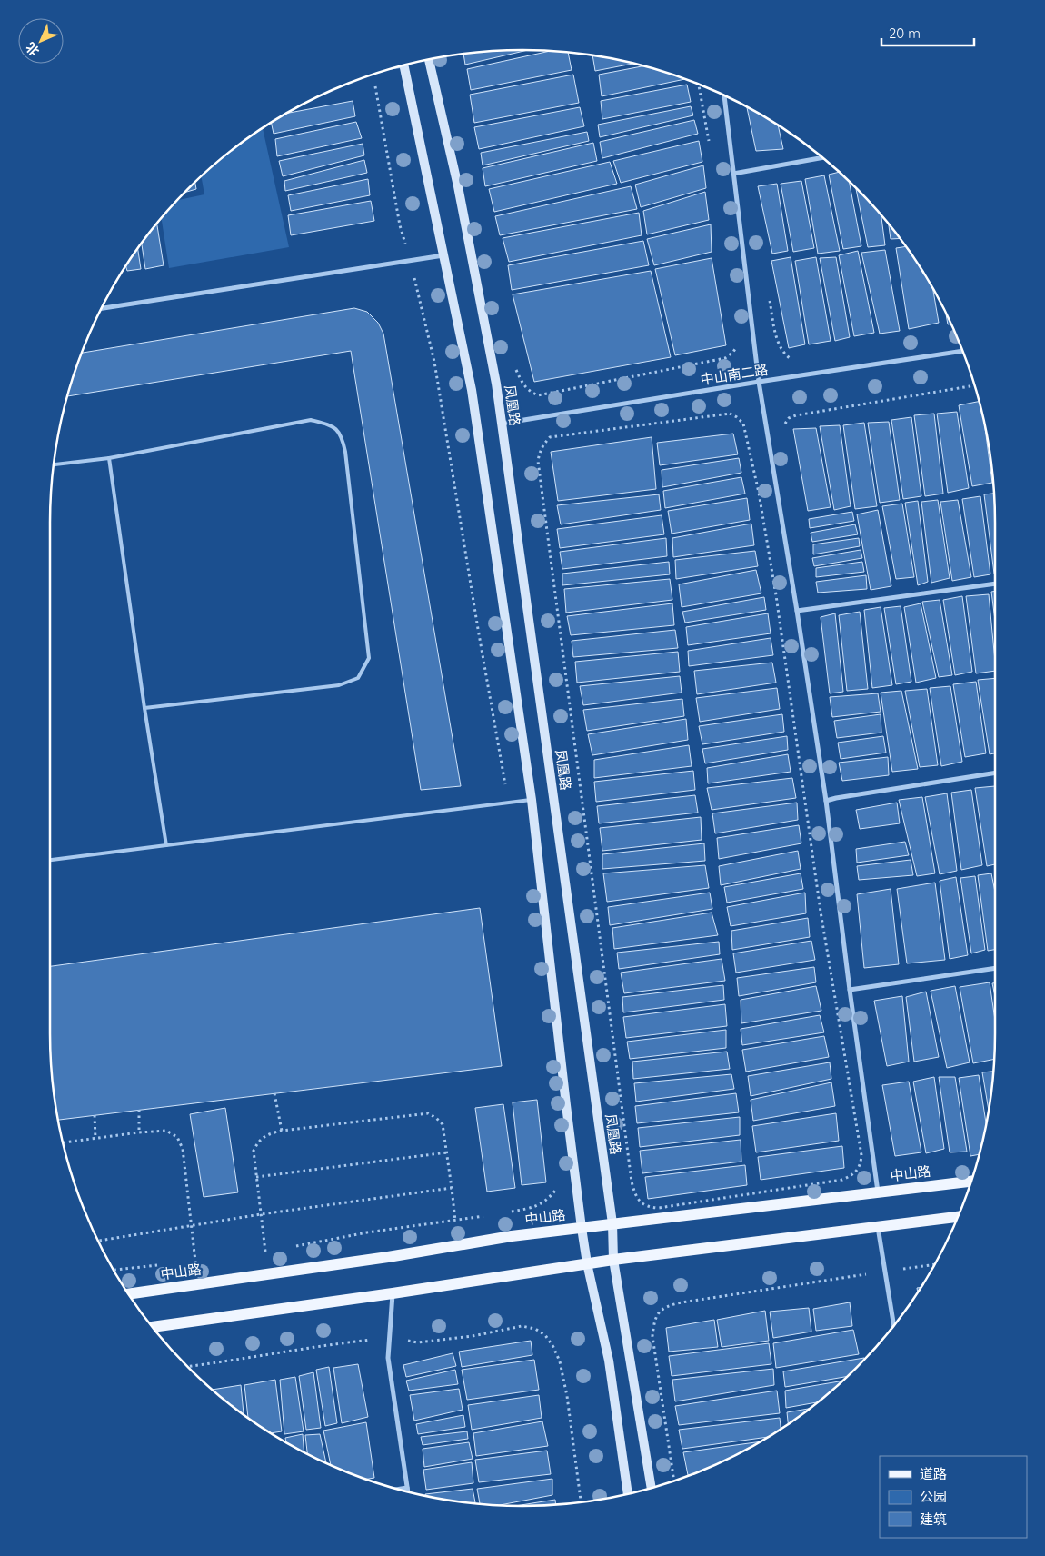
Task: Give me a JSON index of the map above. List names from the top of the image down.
{
  "streets": {
    "main road": ["凤凰路", "中山路"],
    "street": ["中山南二路"]
  },
  "crossings": [
    ["中山南二路", "凤凰路"],
    ["凤凰路", "中山路"]
  ],
  "legend": ["道路", "公园", "建筑"],
  "scale_bar": "20 m",
  "north": "bottom left"
}
